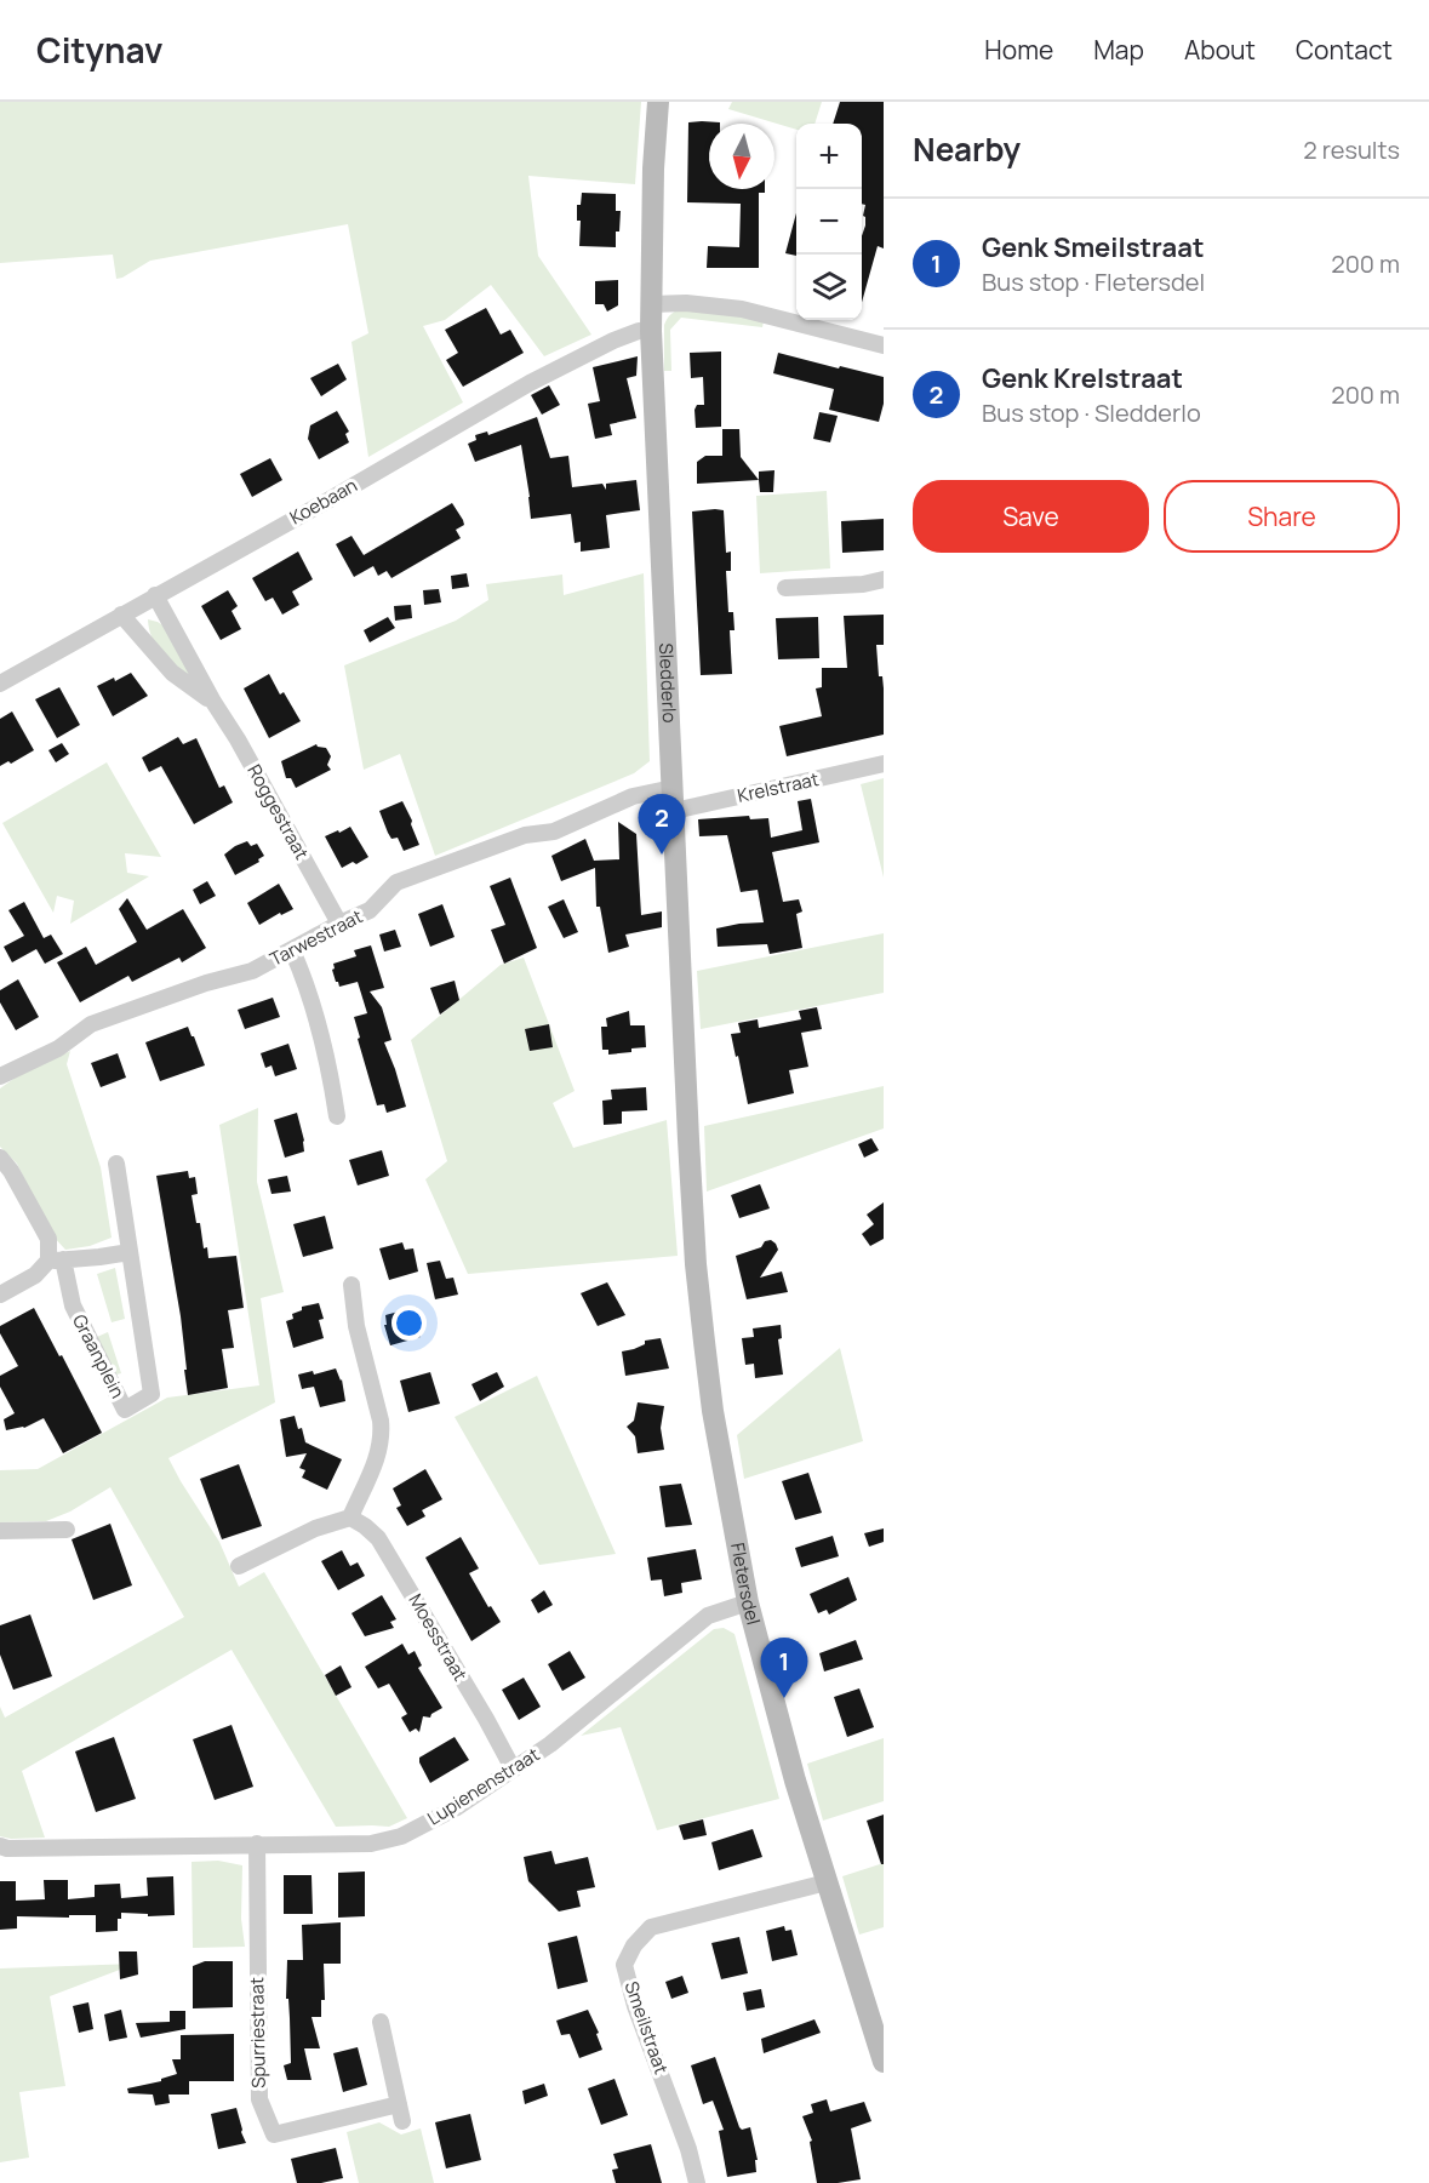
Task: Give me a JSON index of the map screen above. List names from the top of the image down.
{
  "streets": {
    "street": [
      "Koebaan",
      "Sledderlo",
      "Krelstraat",
      "Roggestraat",
      "Tarwestraat",
      "Graanplein",
      "Fletersdel",
      "Moesstraat",
      "Lupienenstraat",
      "Smeilstraat",
      "Spurriestraat"
    ]
  },
  "crossings": [
    ["Koebaan", "Sledderlo"],
    ["Koebaan", "Roggestraat"],
    ["Sledderlo", "Krelstraat"],
    ["Sledderlo", "Tarwestraat"],
    ["Sledderlo", "Fletersdel"],
    ["Roggestraat", "Tarwestraat"],
    ["Fletersdel", "Lupienenstraat"],
    ["Fletersdel", "Smeilstraat"],
    ["Moesstraat", "Lupienenstraat"],
    ["Lupienenstraat", "Spurriestraat"]
  ],
  "north": "bottom",
  "page": {
    "header": "Citynav",
    "nav": [
      "Home",
      "Map",
      "About",
      "Contact"
    ],
    "heading": ["Nearby", "2 results"],
    "map_buttons": ["+", "−"],
    "list": [
      {
        "mark": "1",
        "name": "Genk Smeilstraat",
        "note": "Bus stop · Fletersdel",
        "value": "200 m"
      },
      {
        "mark": "2",
        "name": "Genk Krelstraat",
        "note": "Bus stop · Sledderlo",
        "value": "200 m"
      }
    ],
    "buttons": ["Save", "Share"],
    "pins": ["2", "1"]
  }
}
